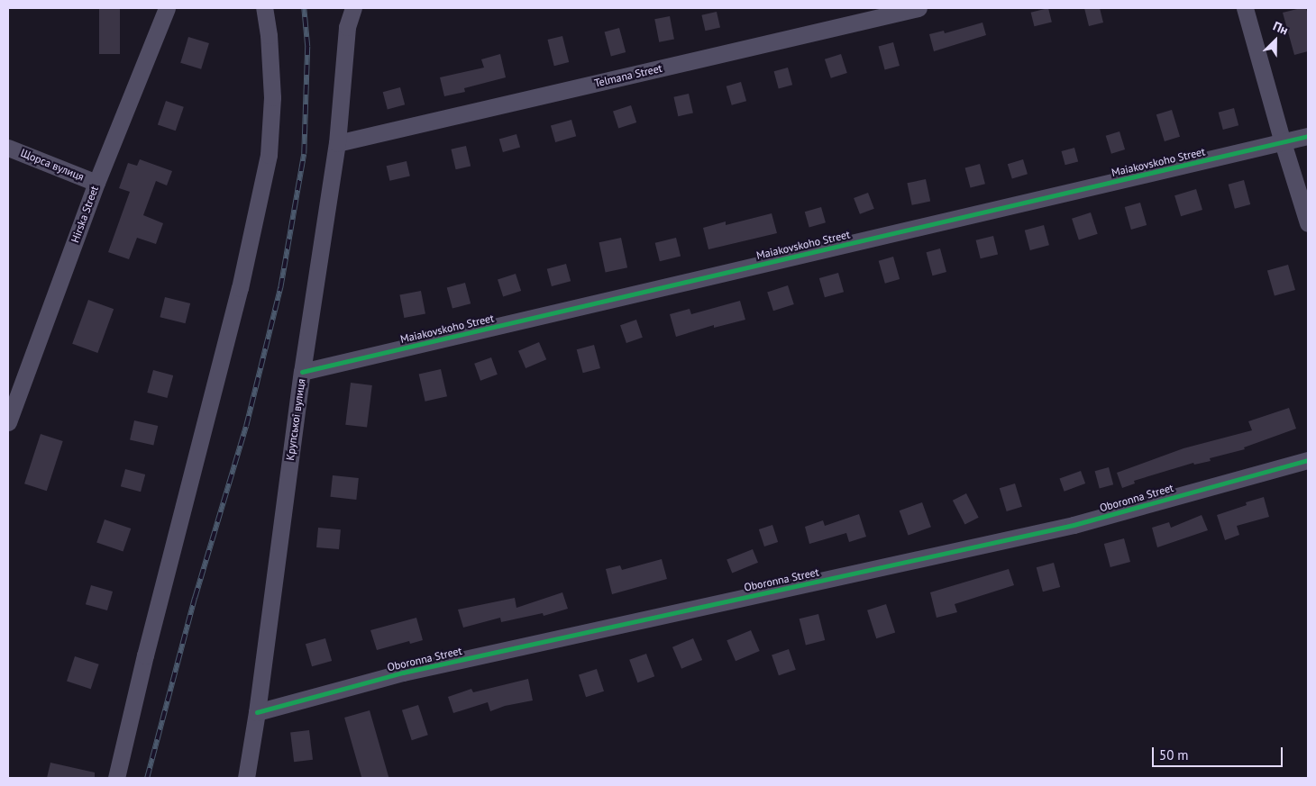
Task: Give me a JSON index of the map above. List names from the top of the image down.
{
  "streets": {
    "street": [
      "Telmana Street",
      "Maiakovskoho Street",
      "Щорса вулиця",
      "Hirska Street",
      "Крупської вулиця",
      "Oboronna Street"
    ]
  },
  "crossings": [
    ["Telmana Street", "Крупської вулиця"],
    ["Maiakovskoho Street", "Крупської вулиця"],
    ["Щорса вулиця", "Hirska Street"],
    ["Крупської вулиця", "Oboronna Street"]
  ],
  "scale_bar": "50 m",
  "north": "top right"
}
